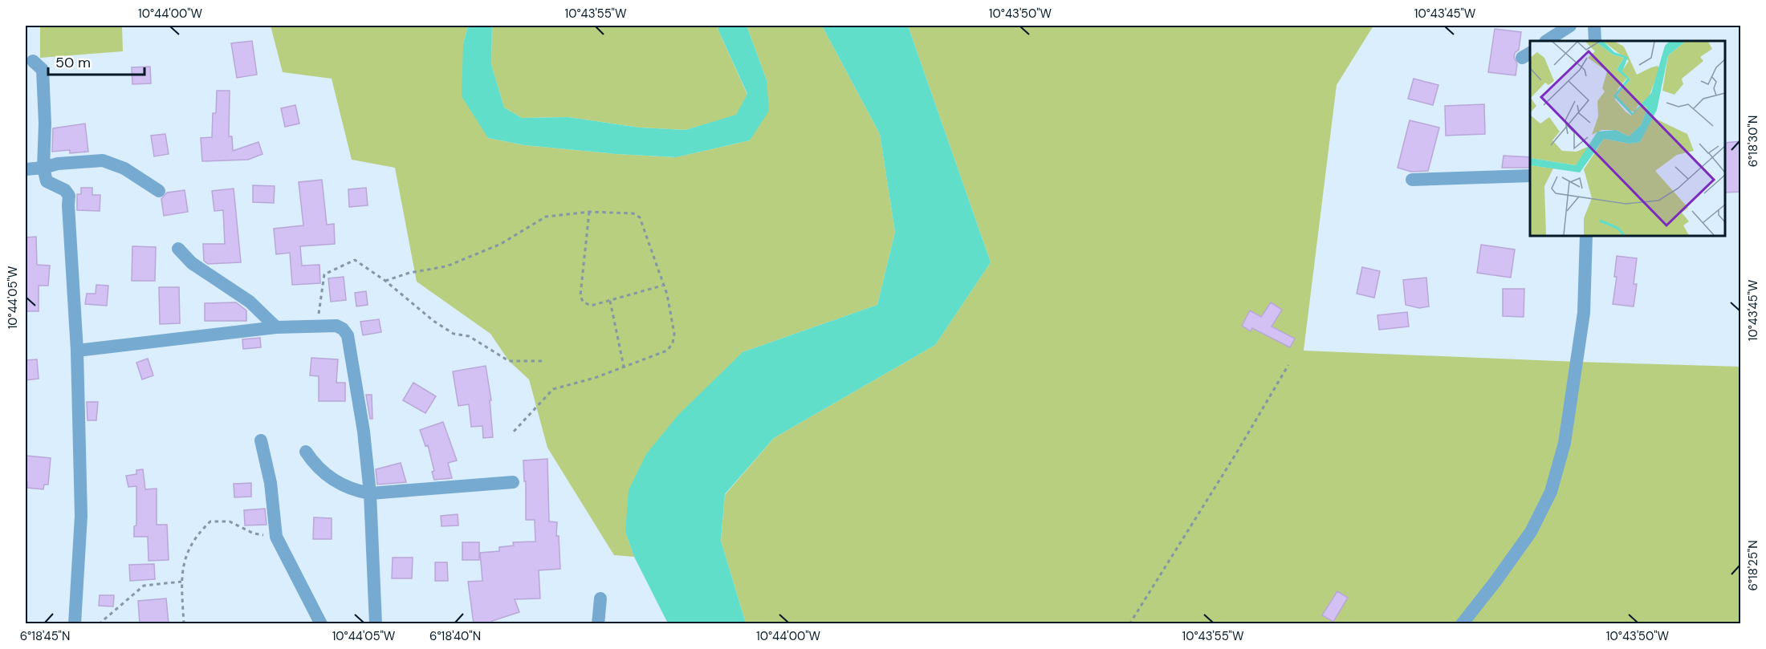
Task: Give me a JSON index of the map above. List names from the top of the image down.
{
  "scale_bar": "50 m",
  "coordinates": [
    "10°44'00\"W",
    "10°43'55\"W",
    "10°43'50\"W",
    "10°43'45\"W",
    "6°18'30\"N",
    "10°44'05\"W",
    "6°18'25\"N",
    "6°18'45\"N",
    "6°18'40\"N"
  ]
}
